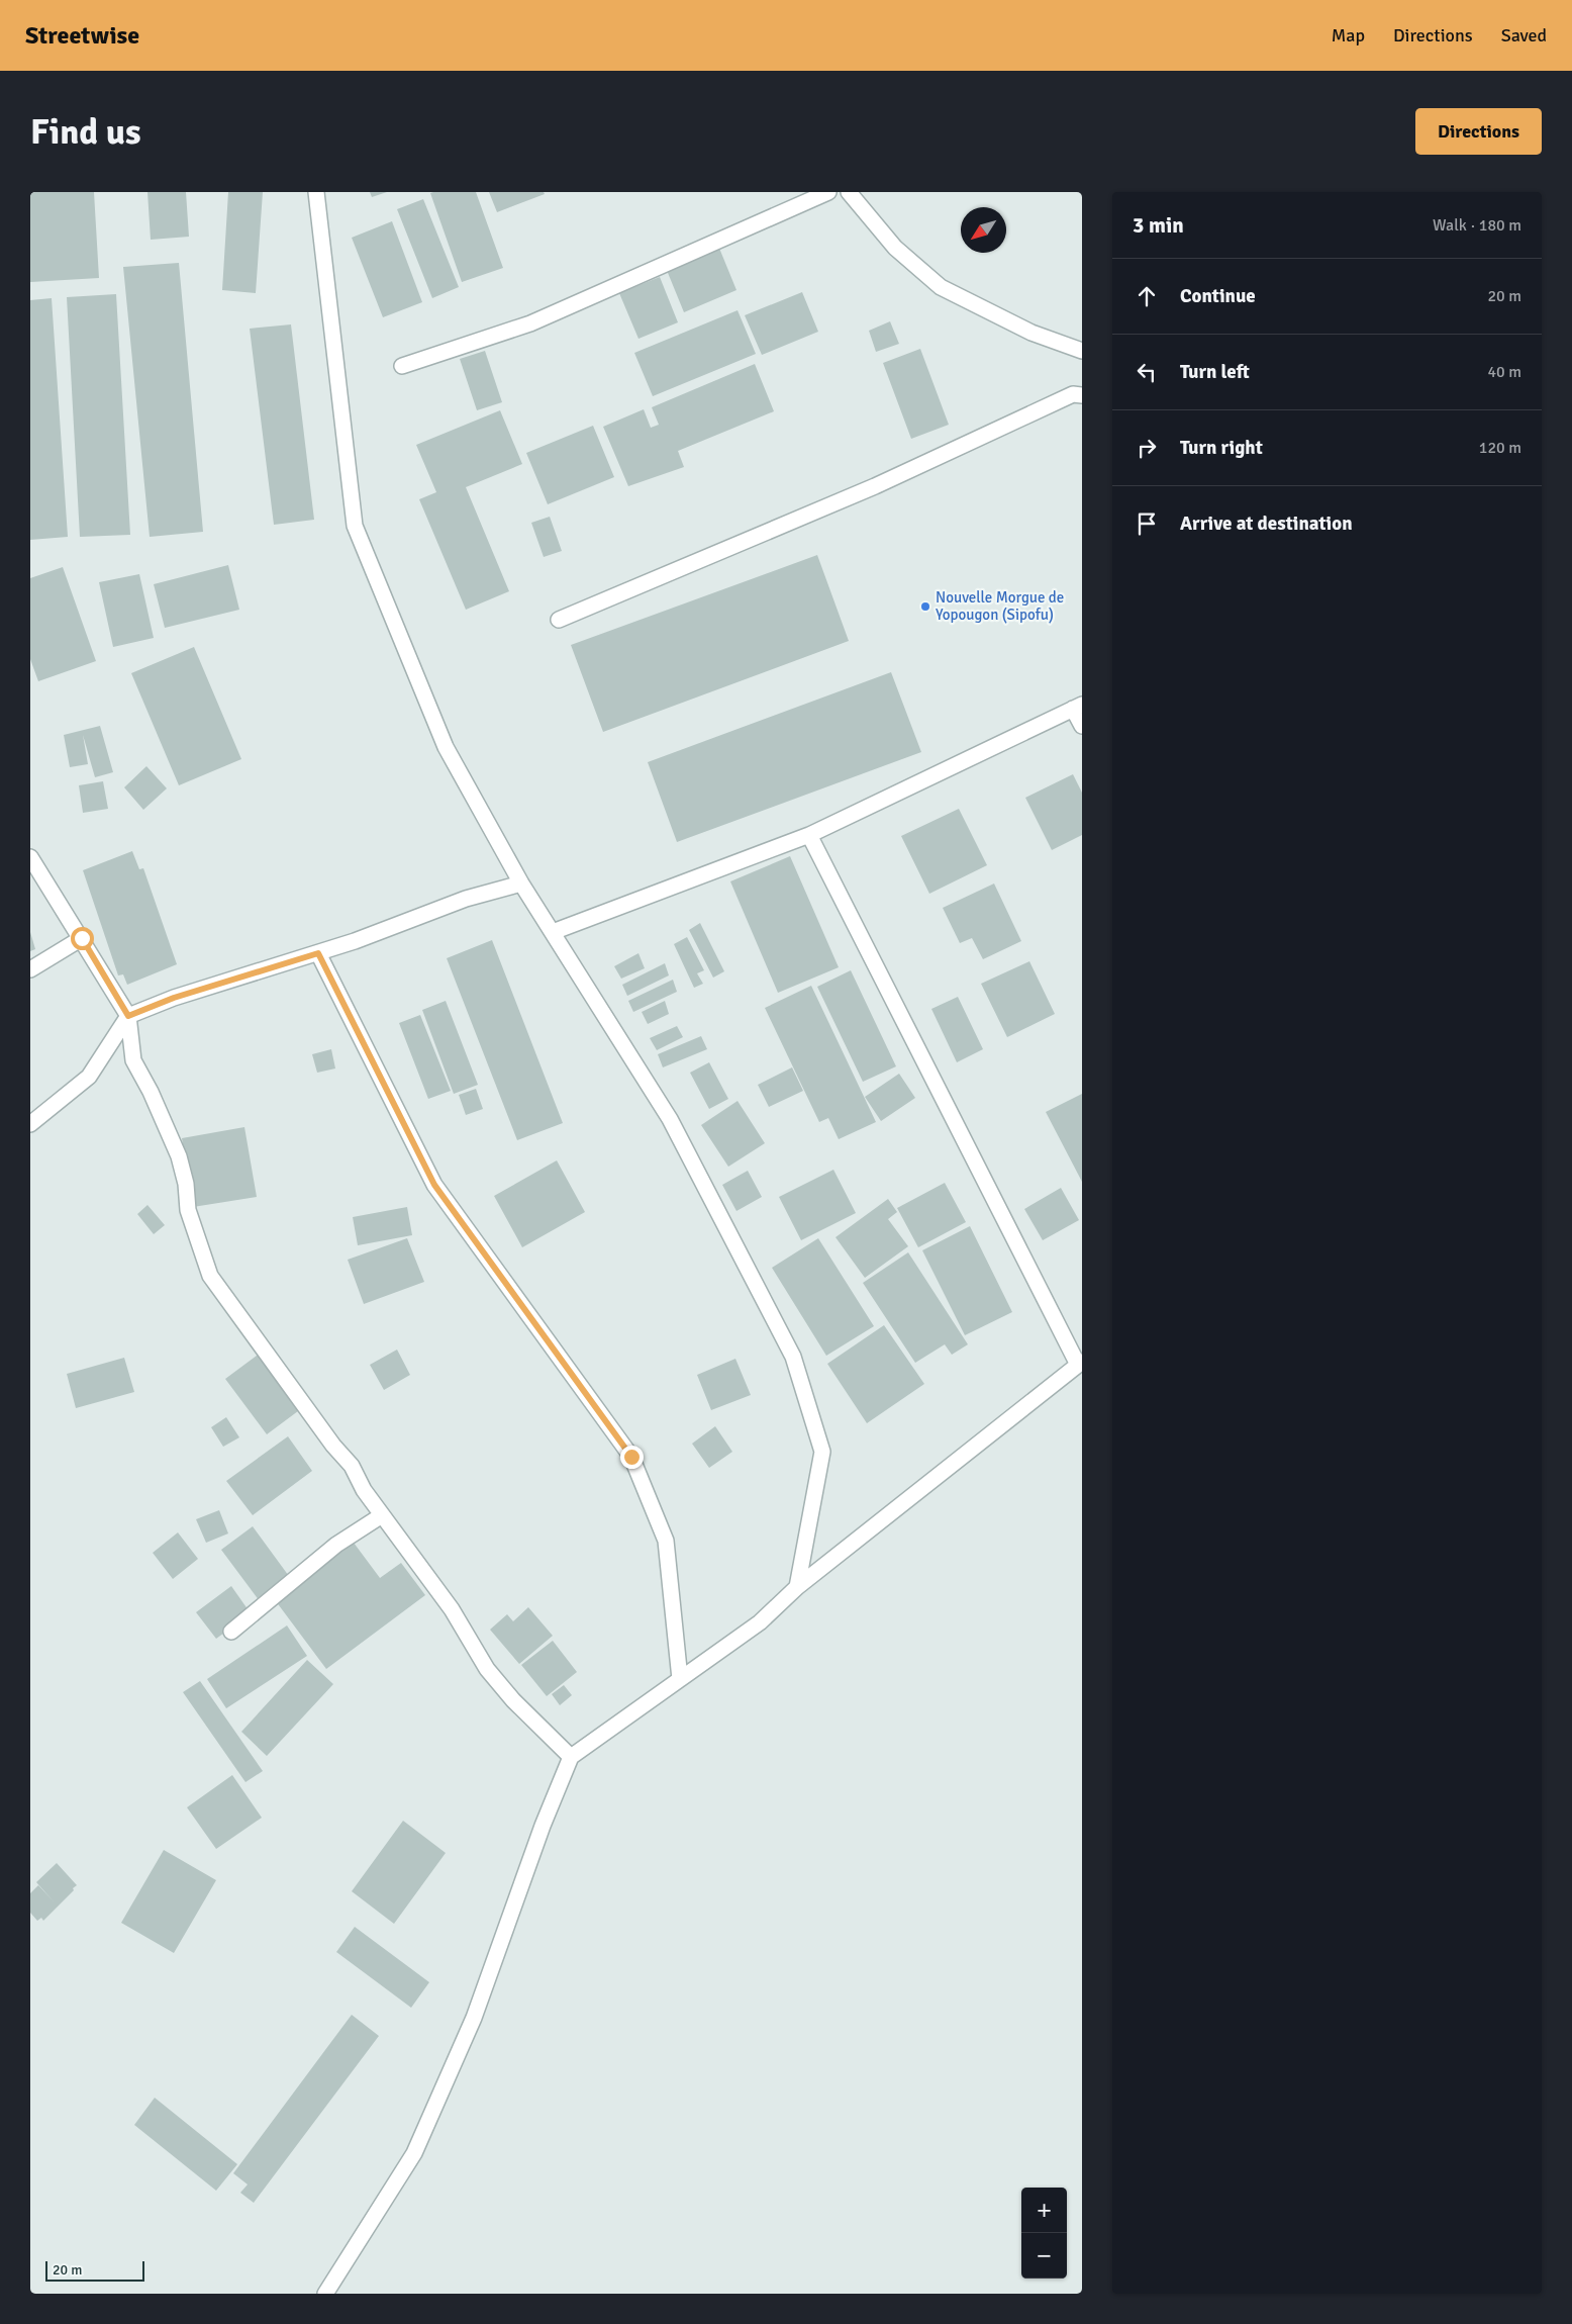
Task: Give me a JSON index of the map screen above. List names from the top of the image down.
{
  "places": ["Nouvelle Morgue de Yopougon (Sipofu)"],
  "scale_bar": "20 m",
  "north": "bottom left",
  "page": {
    "header": "Streetwise",
    "nav": ["Map", "Directions", "Saved"],
    "buttons": "Directions",
    "title": "Find us",
    "heading": ["3 min", "Walk · 180 m"],
    "list": [
      ["Continue", "20 m"],
      ["Turn left", "40 m"],
      ["Turn right", "120 m"],
      "Arrive at destination"
    ],
    "map_buttons": ["+", "−"],
    "scale": "20 m"
  }
}
